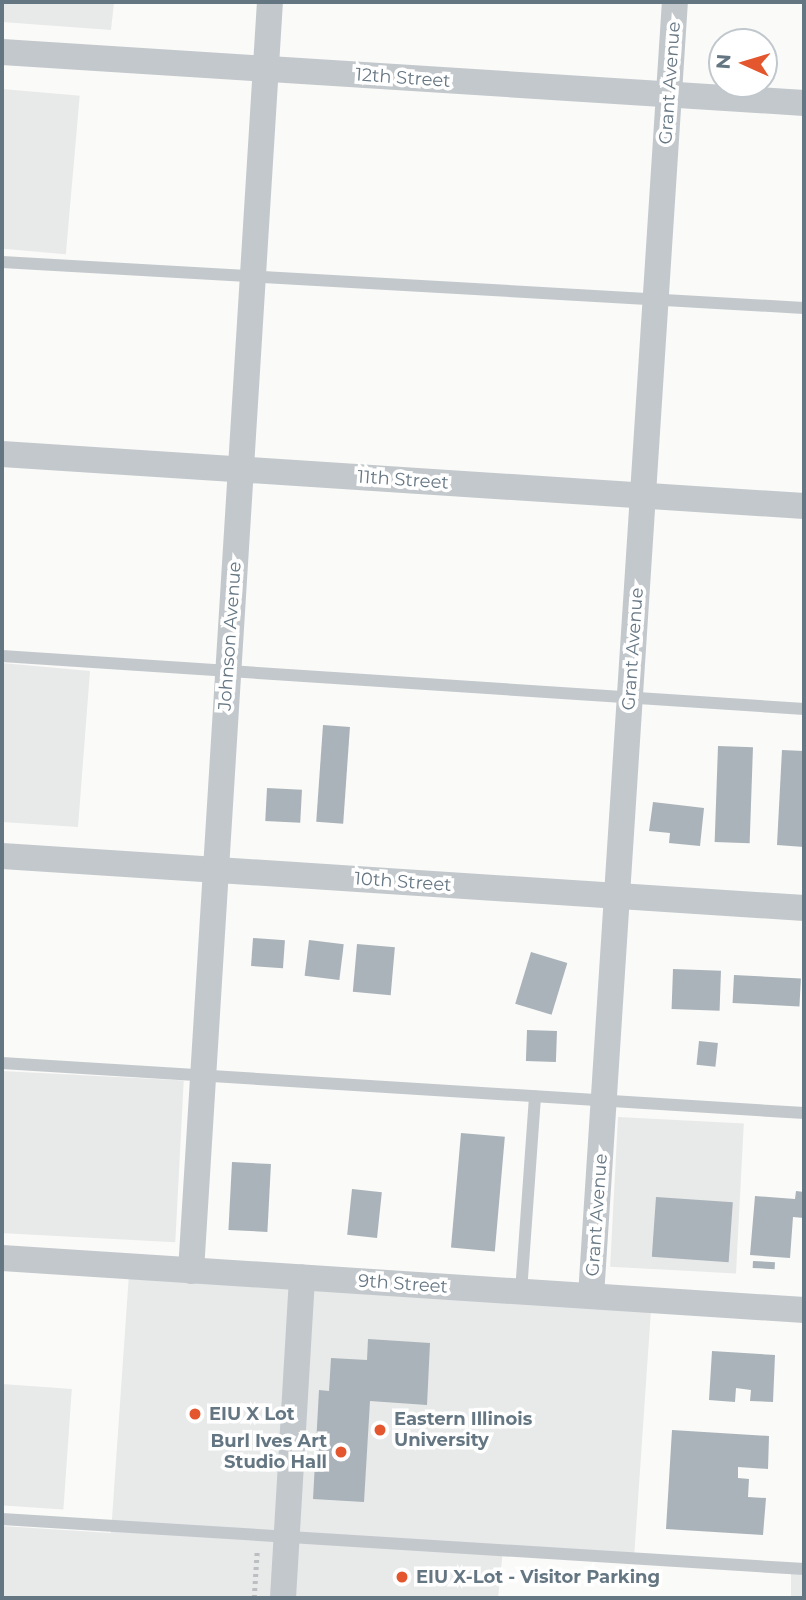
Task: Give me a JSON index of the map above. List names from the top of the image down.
{
  "streets": {
    "street": [
      "12th Street",
      "Grant Avenue",
      "11th Street",
      "Johnson Avenue",
      "10th Street",
      "9th Street"
    ]
  },
  "crossings": [
    ["12th Street", "Grant Avenue"],
    ["12th Street", "Johnson Avenue"],
    ["Grant Avenue", "11th Street"],
    ["Grant Avenue", "10th Street"],
    ["Grant Avenue", "9th Street"],
    ["11th Street", "Johnson Avenue"],
    ["Johnson Avenue", "10th Street"],
    ["Johnson Avenue", "9th Street"]
  ],
  "places": [
    "EIU X Lot",
    "Eastern Illinois University",
    "Burl Ives Art Studio Hall",
    "EIU X-Lot - Visitor Parking"
  ],
  "north": "left"
}
